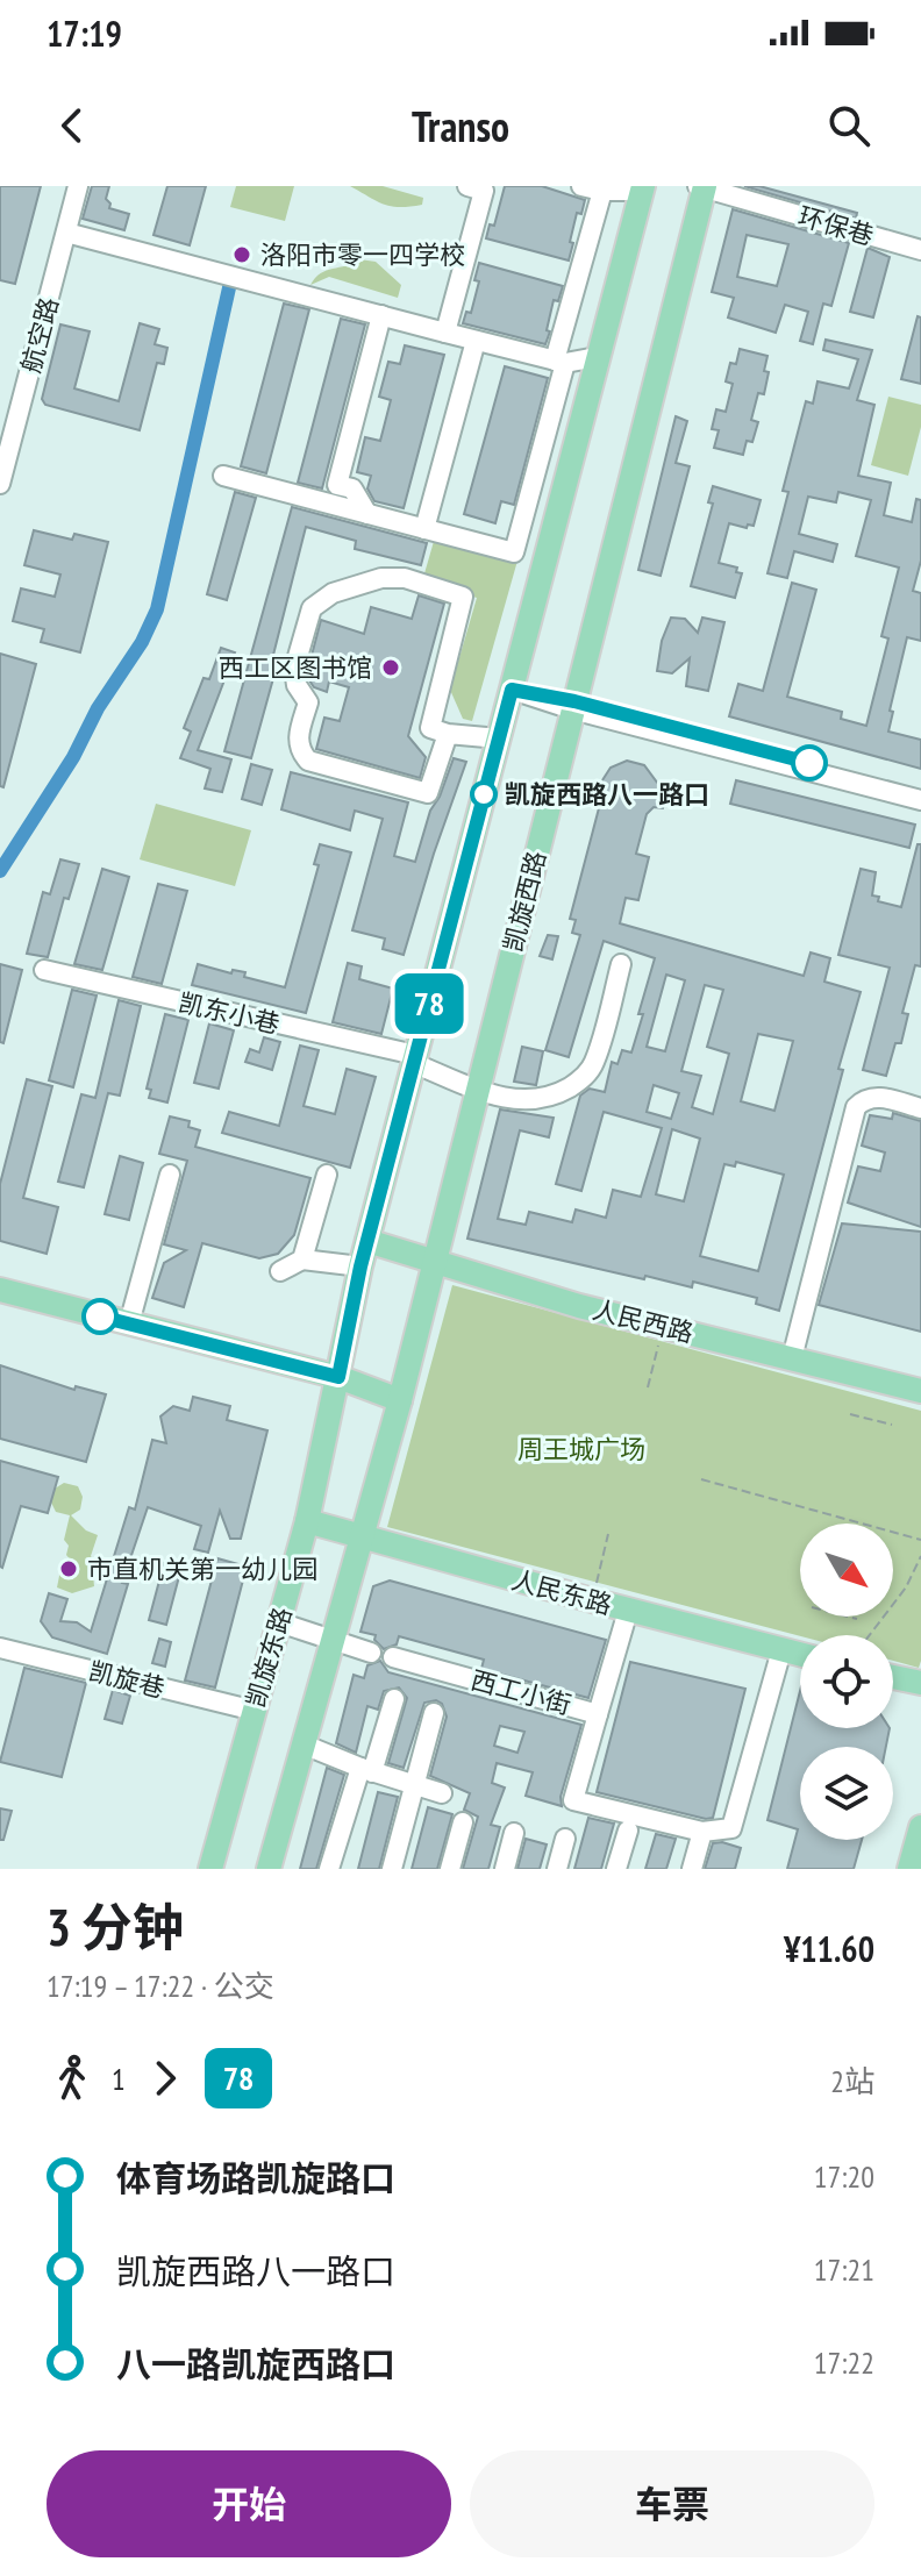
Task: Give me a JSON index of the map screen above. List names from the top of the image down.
{
  "streets": {
    "main road": [
      "凯旋西路",
      "人民西路",
      "人民东路",
      "凯旋东路"
    ],
    "street": [
      "环保巷",
      "航空路",
      "凯东小巷",
      "凯旋巷",
      "西工小街"
    ]
  },
  "crossings": [
    ["环保巷", "凯旋西路"],
    ["凯旋西路", "凯东小巷"],
    ["凯旋西路", "人民西路"],
    ["人民东路", "凯旋东路"],
    ["人民东路", "西工小街"],
    ["凯旋东路", "凯旋巷"]
  ],
  "parks": ["周王城广场"],
  "places": [
    "洛阳市零一四学校",
    "西工区图书馆",
    "凯旋西路八一路口",
    "市直机关第一幼儿园"
  ],
  "lines": ["bus line 78"],
  "north": "bottom right",
  "page": {
    "status": "17:19",
    "header": "Transo",
    "on_map": "78",
    "heading": ["3 分钟", "17:19 – 17:22 · 公交", "¥11.60"],
    "legs": ["1", "78", "2站"],
    "list": [
      {
        "name": "体育场路凯旋路口",
        "value": "17:20"
      },
      {
        "name": "凯旋西路八一路口",
        "value": "17:21"
      },
      {
        "name": "八一路凯旋西路口",
        "value": "17:22"
      }
    ],
    "buttons": ["开始", "车票"]
  }
}
